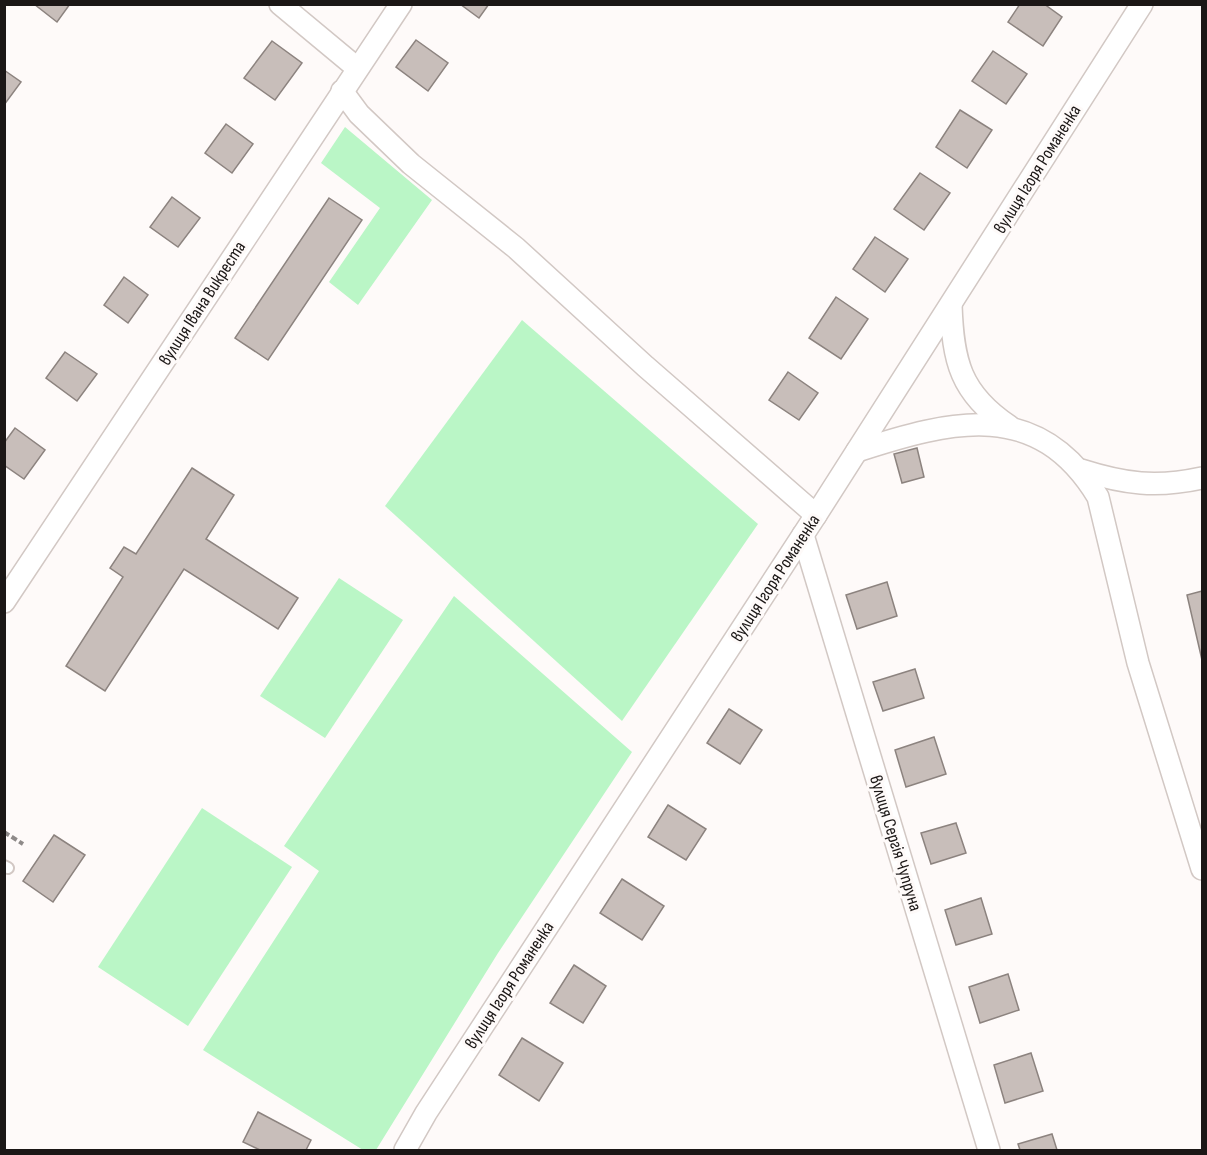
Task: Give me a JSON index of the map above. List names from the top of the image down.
{
  "streets": {
    "street": ["вулиця Ігоря Романенка", "вулиця Івана Викреста", "вулиця Сергія Чупруна"]
  },
  "crossings": [
    ["вулиця Ігоря Романенка", "вулиця Сергія Чупруна"]
  ]
}
